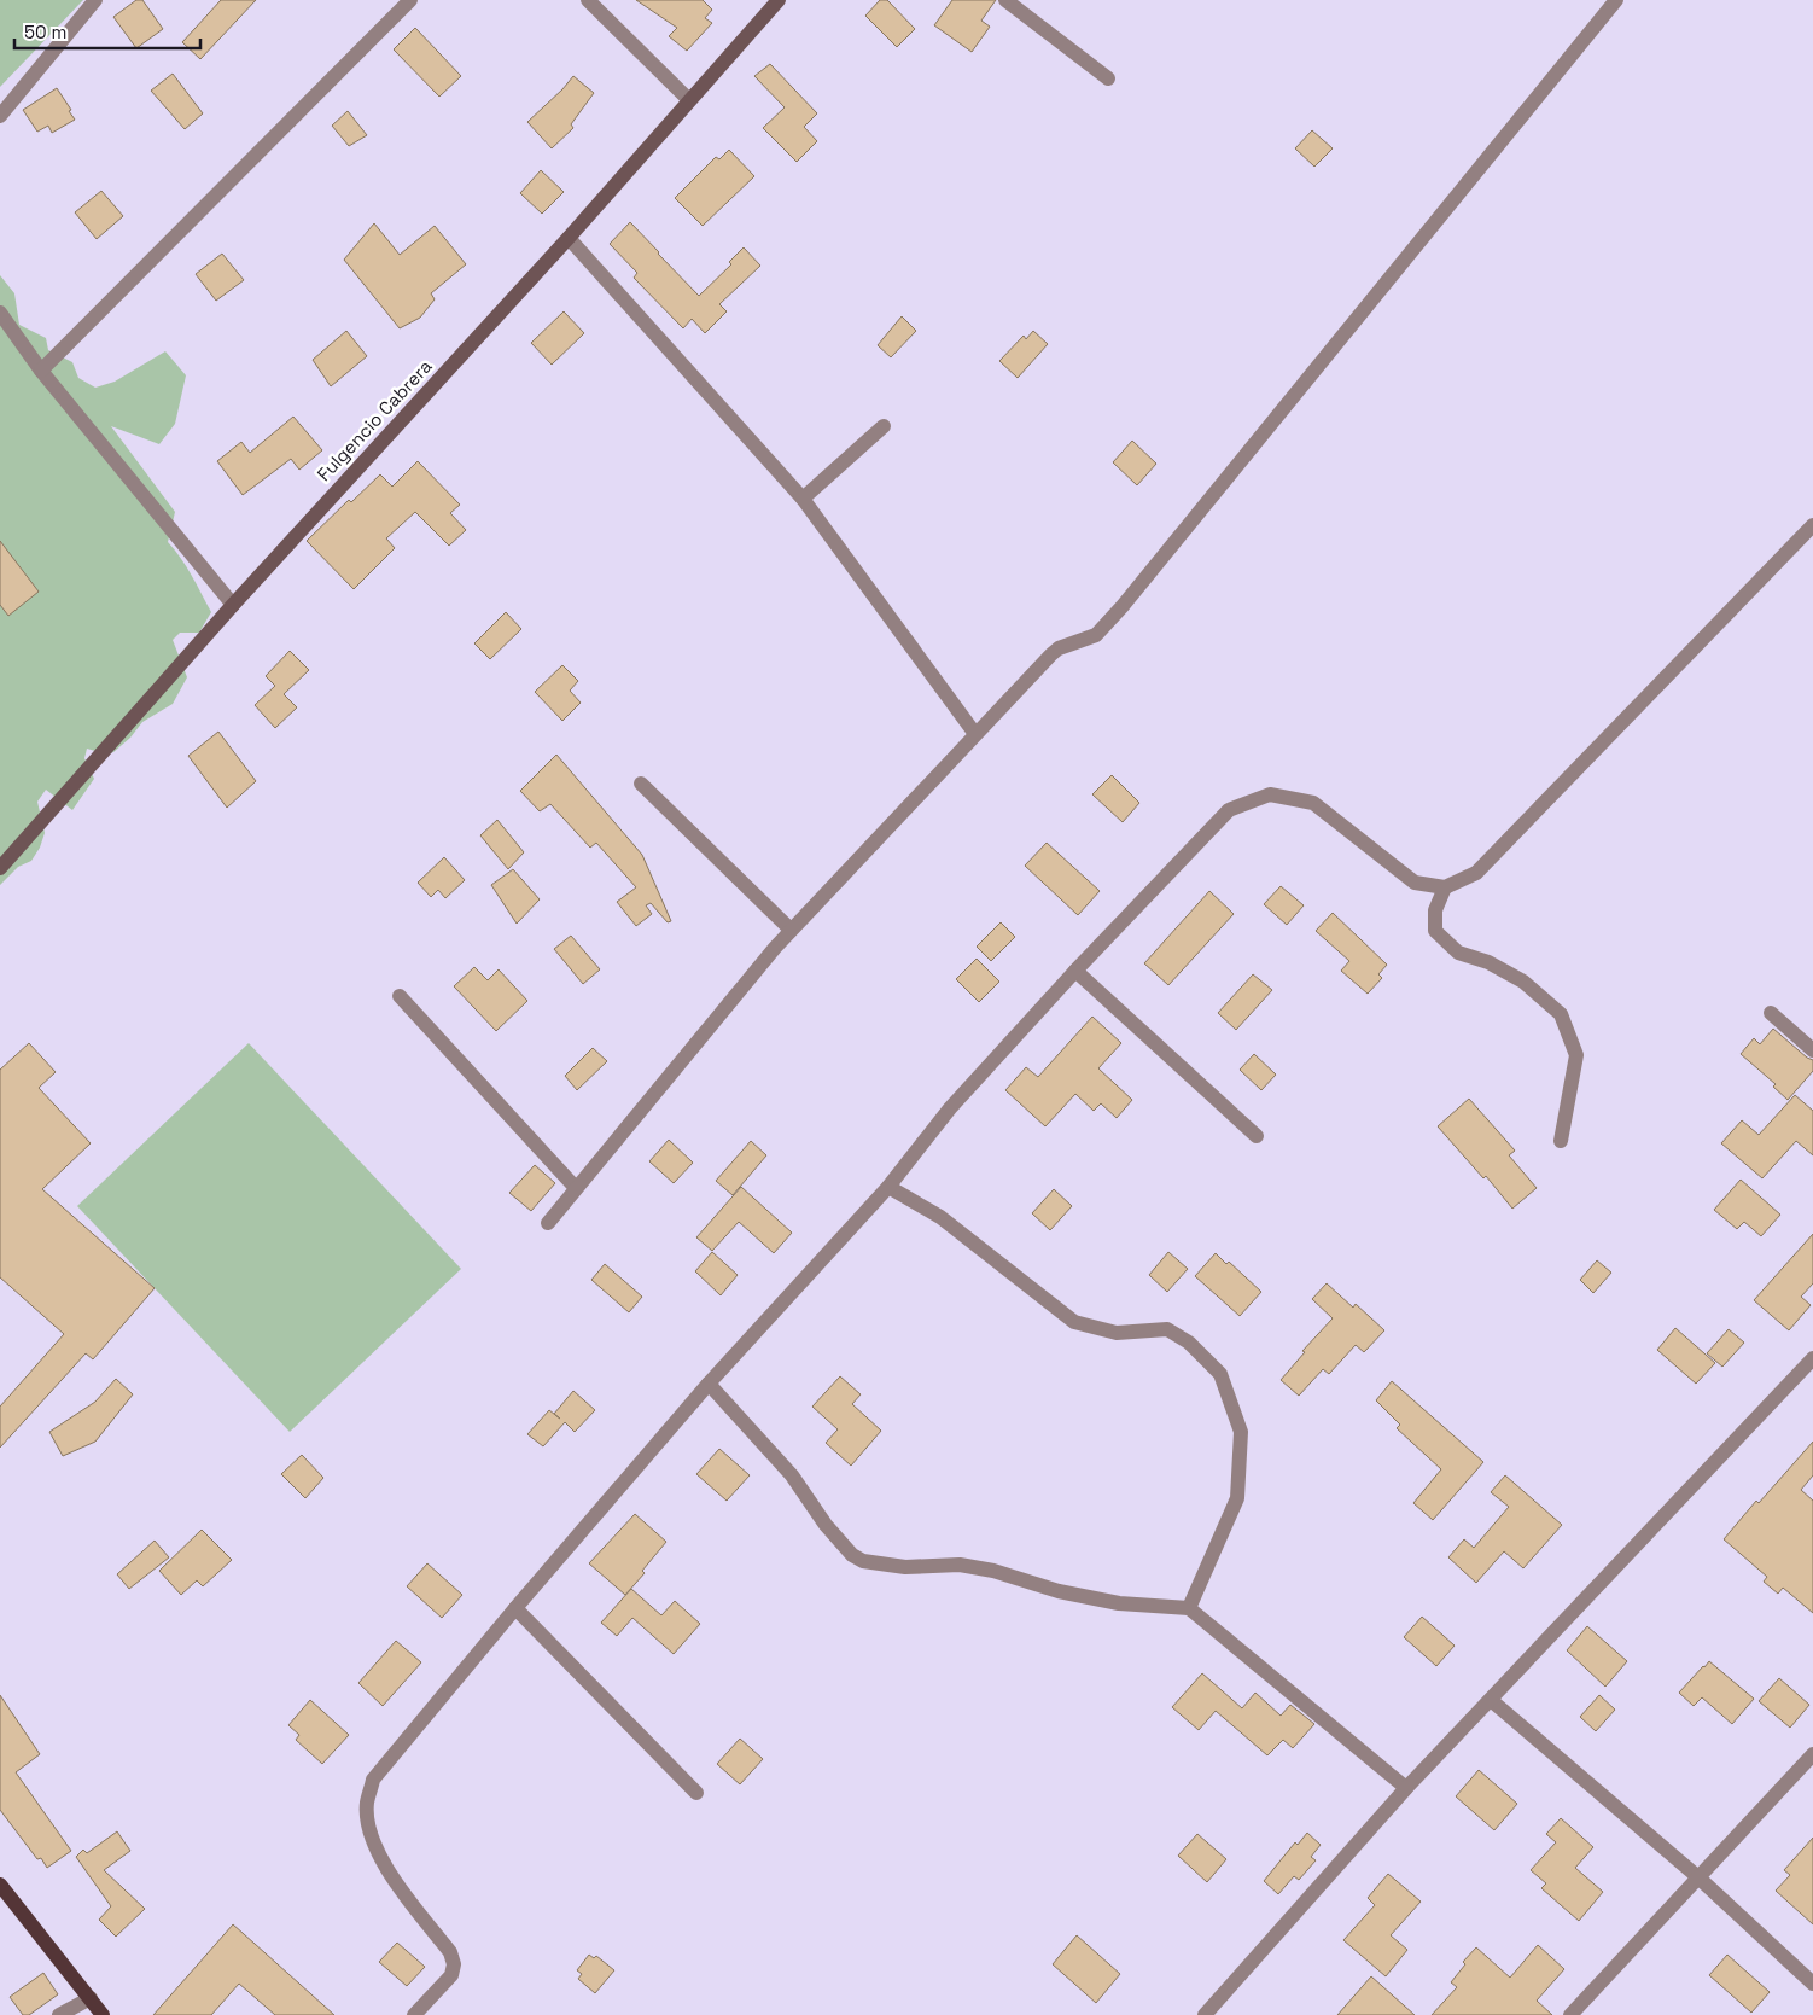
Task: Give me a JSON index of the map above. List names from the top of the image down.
{
  "streets": {
    "main road": ["Fulgencio Cabrera"]
  },
  "scale_bar": "50 m"
}
